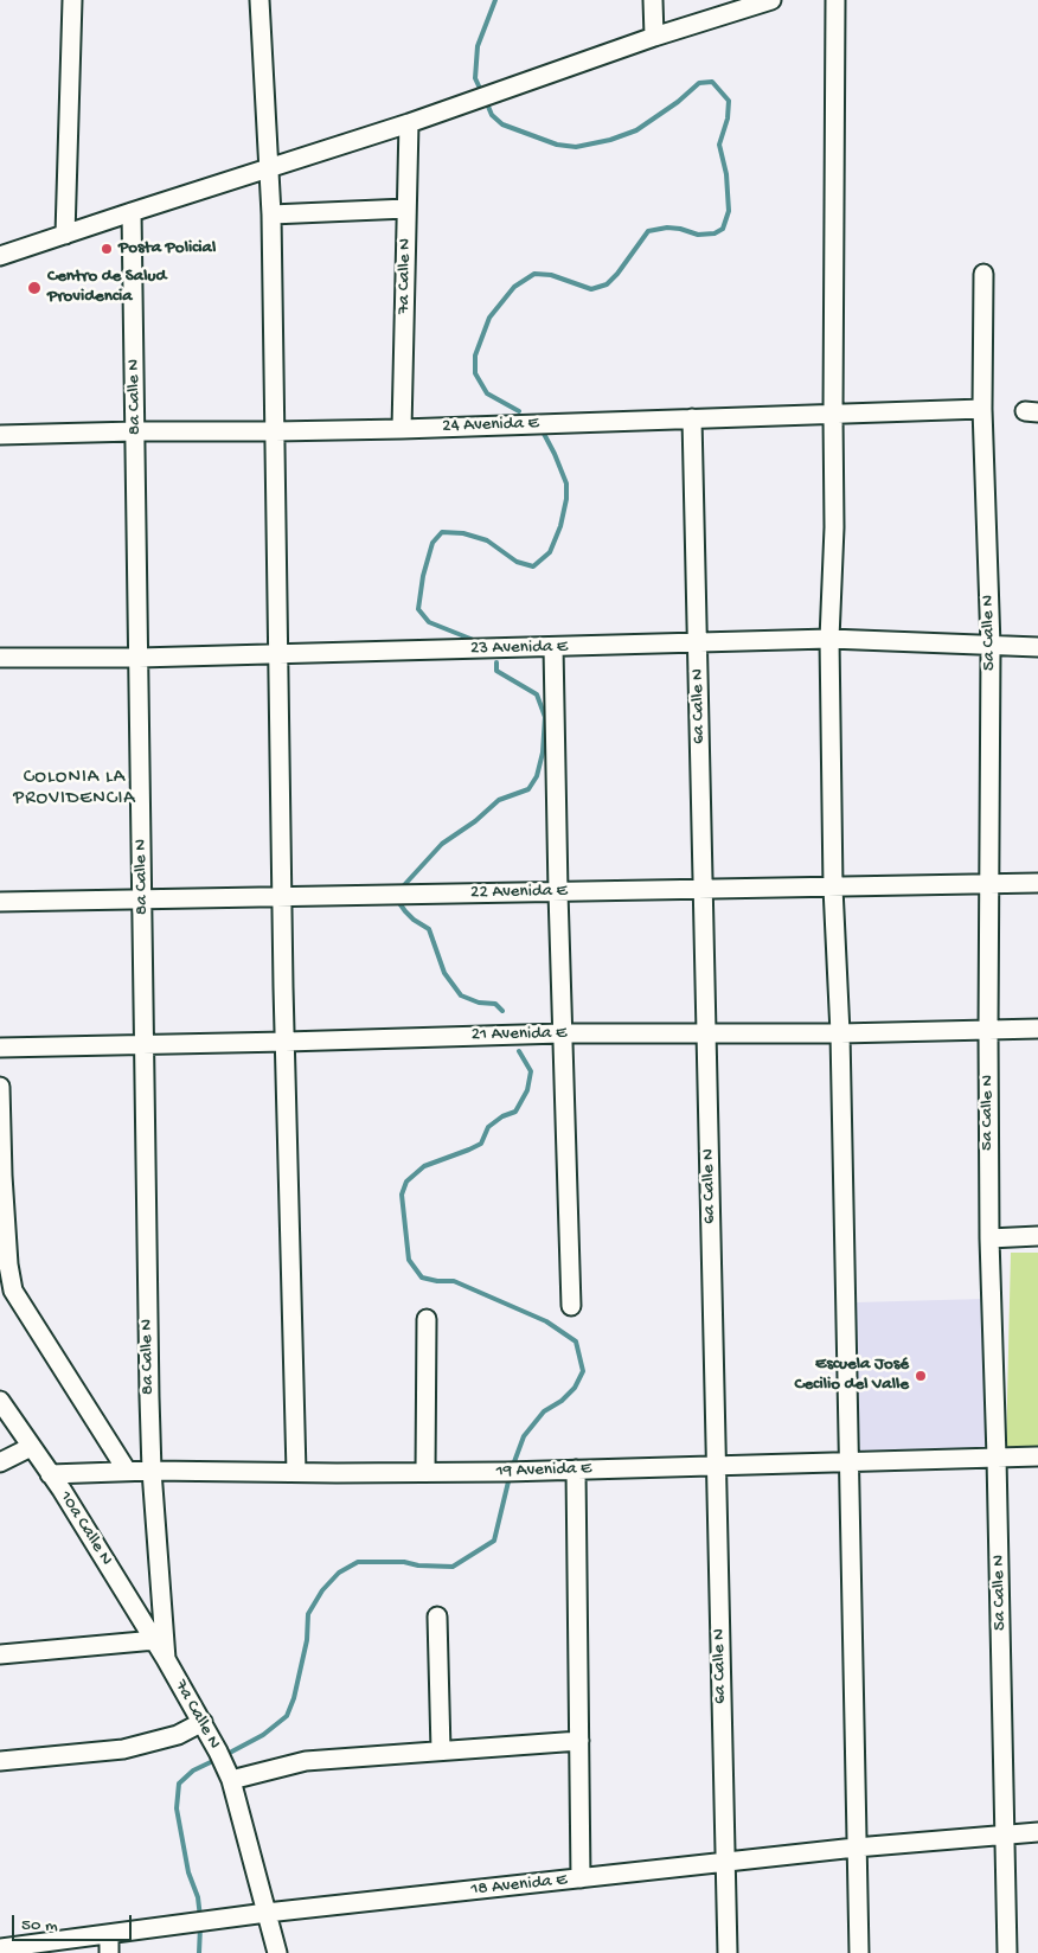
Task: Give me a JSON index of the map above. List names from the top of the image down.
{
  "streets": {
    "street": [
      "7a Calle N",
      "8a Calle N",
      "24 Avenida E",
      "5a Calle N",
      "23 Avenida E",
      "6a Calle N",
      "22 Avenida E",
      "21 Avenida E",
      "19 Avenida E",
      "10a Calle N",
      "18 Avenida E"
    ]
  },
  "crossings": [
    ["7a Calle N", "8a Calle N"],
    ["7a Calle N", "24 Avenida E"],
    ["7a Calle N", "19 Avenida E"],
    ["7a Calle N", "10a Calle N"],
    ["7a Calle N", "18 Avenida E"],
    ["8a Calle N", "24 Avenida E"],
    ["8a Calle N", "23 Avenida E"],
    ["8a Calle N", "22 Avenida E"],
    ["8a Calle N", "21 Avenida E"],
    ["8a Calle N", "19 Avenida E"],
    ["24 Avenida E", "5a Calle N"],
    ["24 Avenida E", "6a Calle N"],
    ["5a Calle N", "23 Avenida E"],
    ["5a Calle N", "22 Avenida E"],
    ["5a Calle N", "21 Avenida E"],
    ["5a Calle N", "19 Avenida E"],
    ["5a Calle N", "18 Avenida E"],
    ["23 Avenida E", "6a Calle N"],
    ["6a Calle N", "22 Avenida E"],
    ["6a Calle N", "21 Avenida E"],
    ["6a Calle N", "19 Avenida E"],
    ["6a Calle N", "18 Avenida E"],
    ["19 Avenida E", "10a Calle N"]
  ],
  "districts": ["COLONIA LA PROVIDENCIA"],
  "places": ["Posta Policial", "Centro de Salud Providencia", "Escuela José Cecilio del Valle"],
  "scale_bar": "50 m"
}
